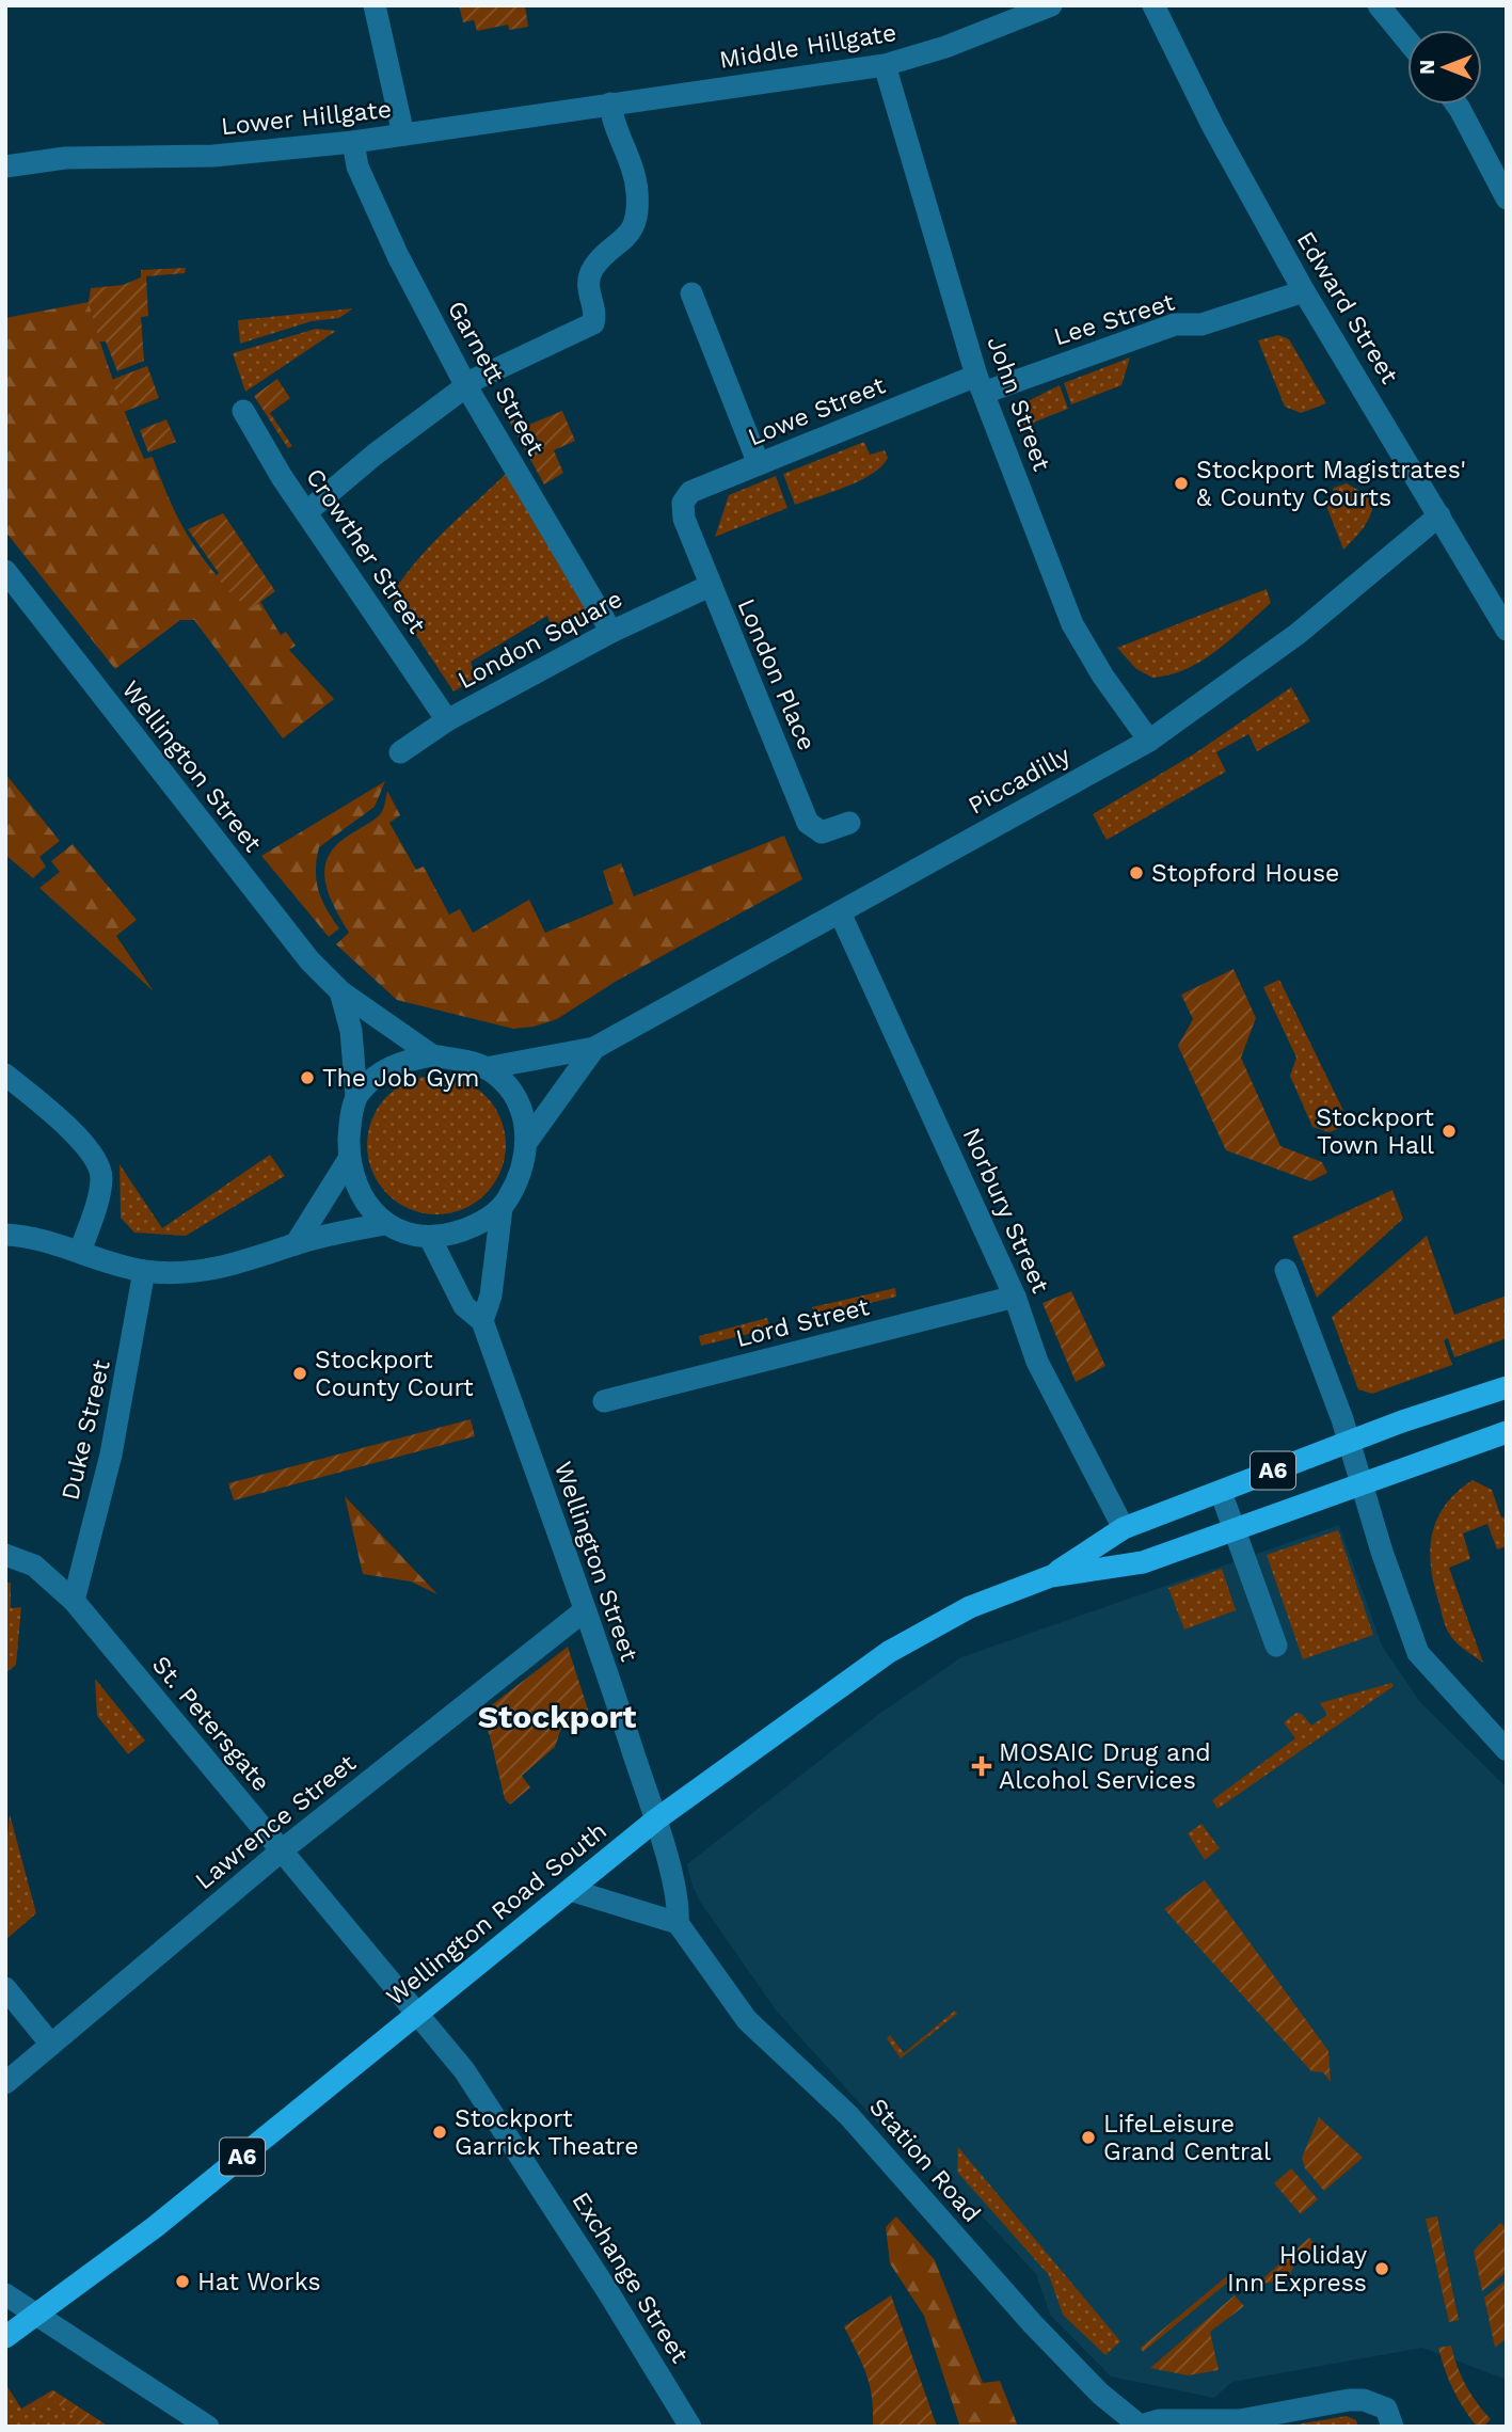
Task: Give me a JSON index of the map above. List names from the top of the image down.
{
  "streets": {
    "highway": ["A6", "Wellington Road South"],
    "street": [
      "Middle Hillgate",
      "Lower Hillgate",
      "Edward Street",
      "Lee Street",
      "Garnett Street",
      "John Street",
      "Lowe Street",
      "Crowther Street",
      "London Square",
      "London Place",
      "Wellington Street",
      "Piccadilly",
      "Norbury Street",
      "Lord Street",
      "Duke Street",
      "St. Petersgate",
      "Lawrence Street",
      "Station Road",
      "Exchange Street"
    ]
  },
  "crossings": [
    ["Middle Hillgate", "Lower Hillgate"],
    ["Middle Hillgate", "John Street"],
    ["Lower Hillgate", "Garnett Street"],
    ["Edward Street", "Lee Street"],
    ["Edward Street", "Piccadilly"],
    ["Lee Street", "John Street"],
    ["Lee Street", "Lowe Street"],
    ["Garnett Street", "London Square"],
    ["John Street", "Lowe Street"],
    ["John Street", "Piccadilly"],
    ["Lowe Street", "London Place"],
    ["Crowther Street", "London Square"],
    ["London Square", "London Place"],
    ["Wellington Street", "Piccadilly"],
    ["Wellington Street", "Lawrence Street"],
    ["Wellington Street", "Wellington Road South"],
    ["Wellington Street", "Station Road"],
    ["Piccadilly", "Norbury Street"],
    ["Norbury Street", "Lord Street"],
    ["Norbury Street", "Wellington Road South"],
    ["Duke Street", "St. Petersgate"],
    ["St. Petersgate", "Lawrence Street"],
    ["St. Petersgate", "Wellington Road South"],
    ["St. Petersgate", "Exchange Street"],
    ["Wellington Road South", "Station Road"],
    ["Wellington Road South", "Exchange Street"]
  ],
  "districts": ["Stockport"],
  "places": {
    "other": [
      "Stockport Magistrates' & County Courts",
      "Stopford House",
      "The Job Gym",
      "Stockport Town Hall",
      "Stockport County Court",
      "Stockport Garrick Theatre",
      "LifeLeisure Grand Central",
      "Holiday Inn Express",
      "Hat Works"
    ],
    "health": ["MOSAIC Drug and Alcohol Services"]
  },
  "north": "left"
}
